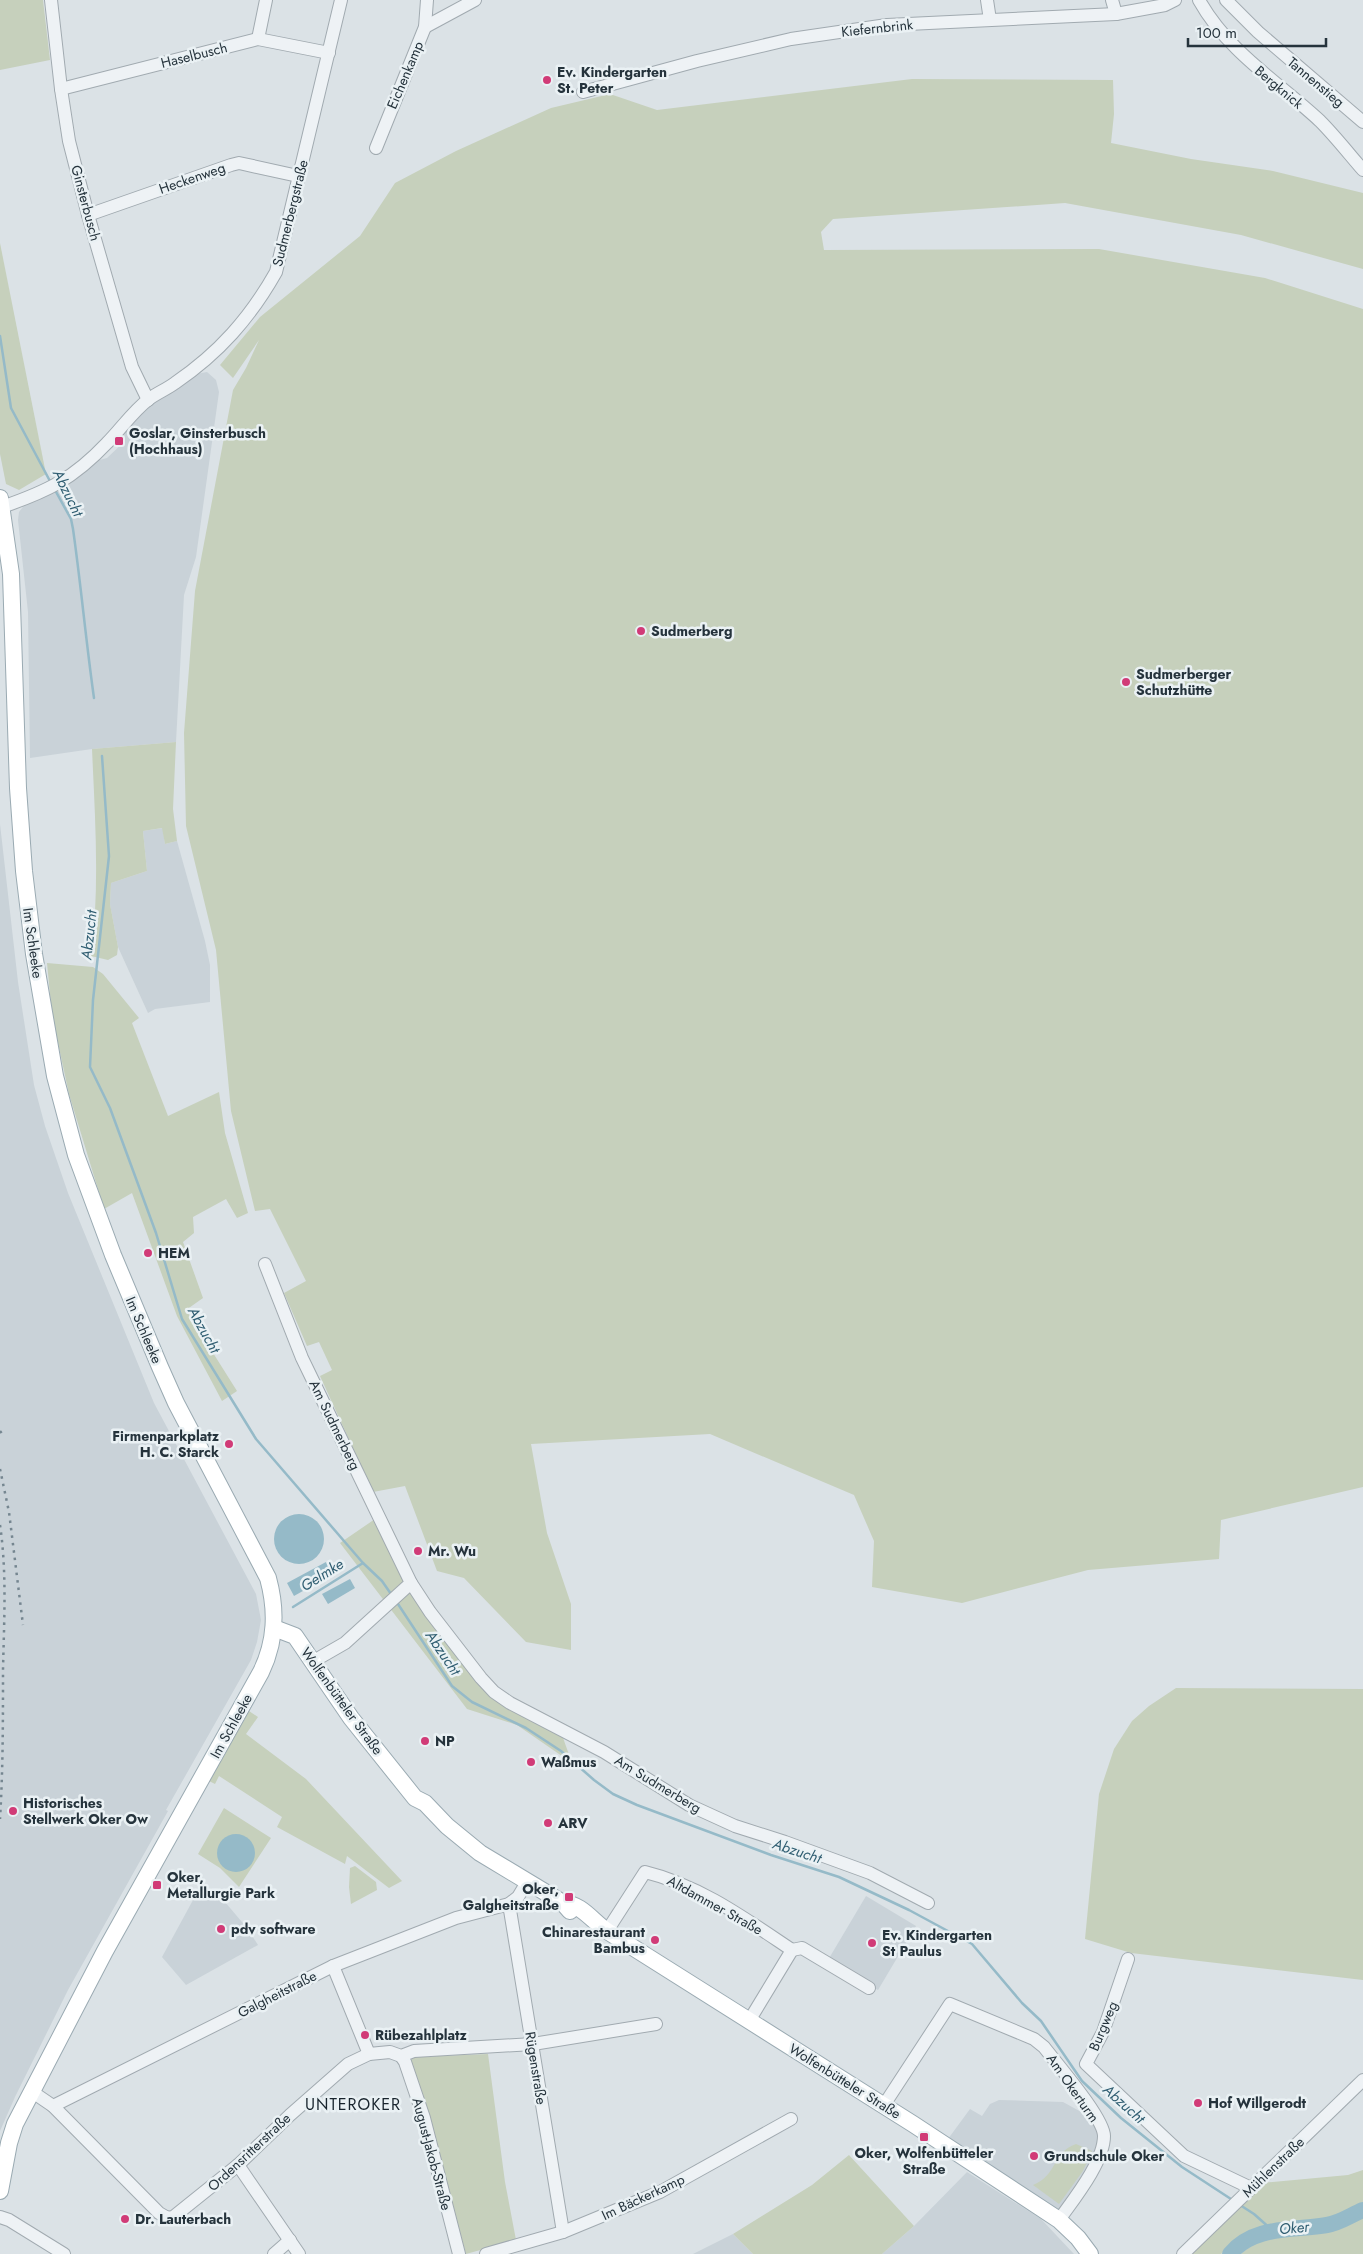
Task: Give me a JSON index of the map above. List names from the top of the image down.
{
  "streets": {
    "main road": ["Im Schleeke", "Wolfenbütteler Straße"],
    "street": [
      "Kiefernbrink",
      "Haselbusch",
      "Eichenkamp",
      "Tannenstieg",
      "Bergknick",
      "Heckenweg",
      "Ginsterbusch",
      "Sudmerbergstraße",
      "Am Sudmerberg",
      "Altdammer Straße",
      "Galgheitstraße",
      "Burgweg",
      "Rügenstraße",
      "Am Okerturm",
      "Ordensritterstraße",
      "August-Jakob-Straße",
      "Mühlenstraße",
      "Im Bäckerkamp"
    ]
  },
  "crossings": [
    ["Haselbusch", "Ginsterbusch"],
    ["Haselbusch", "Sudmerbergstraße"],
    ["Heckenweg", "Ginsterbusch"],
    ["Heckenweg", "Sudmerbergstraße"],
    ["Ginsterbusch", "Sudmerbergstraße"],
    ["Sudmerbergstraße", "Im Schleeke"],
    ["Im Schleeke", "Wolfenbütteler Straße"],
    ["Wolfenbütteler Straße", "Altdammer Straße"],
    ["Wolfenbütteler Straße", "Am Okerturm"],
    ["Galgheitstraße", "Rügenstraße"],
    ["Galgheitstraße", "Ordensritterstraße"],
    ["Burgweg", "Mühlenstraße"],
    ["Rügenstraße", "Ordensritterstraße"],
    ["Rügenstraße", "Im Bäckerkamp"],
    ["Ordensritterstraße", "August-Jakob-Straße"]
  ],
  "districts": ["UNTEROKER"],
  "water": ["Abzucht", "Gelmke", "Oker"],
  "places": {
    "other": [
      "Ev. Kindergarten St. Peter",
      "Sudmerberg",
      "Sudmerberger Schutzhütte",
      "HEM",
      "Firmenparkplatz H. C. Starck",
      "Mr. Wu",
      "NP",
      "Waßmus",
      "Historisches Stellwerk Oker Ow",
      "ARV",
      "pdv software",
      "Chinarestaurant Bambus",
      "Ev. Kindergarten St Paulus",
      "Rübezahlplatz",
      "Hof Willgerodt",
      "Grundschule Oker",
      "Dr. Lauterbach"
    ],
    "transit": [
      "Goslar, Ginsterbusch (Hochhaus)",
      "Oker, Metallurgie Park",
      "Oker, Galgheitstraße",
      "Oker, Wolfenbütteler Straße"
    ]
  },
  "scale_bar": "100 m"
}
